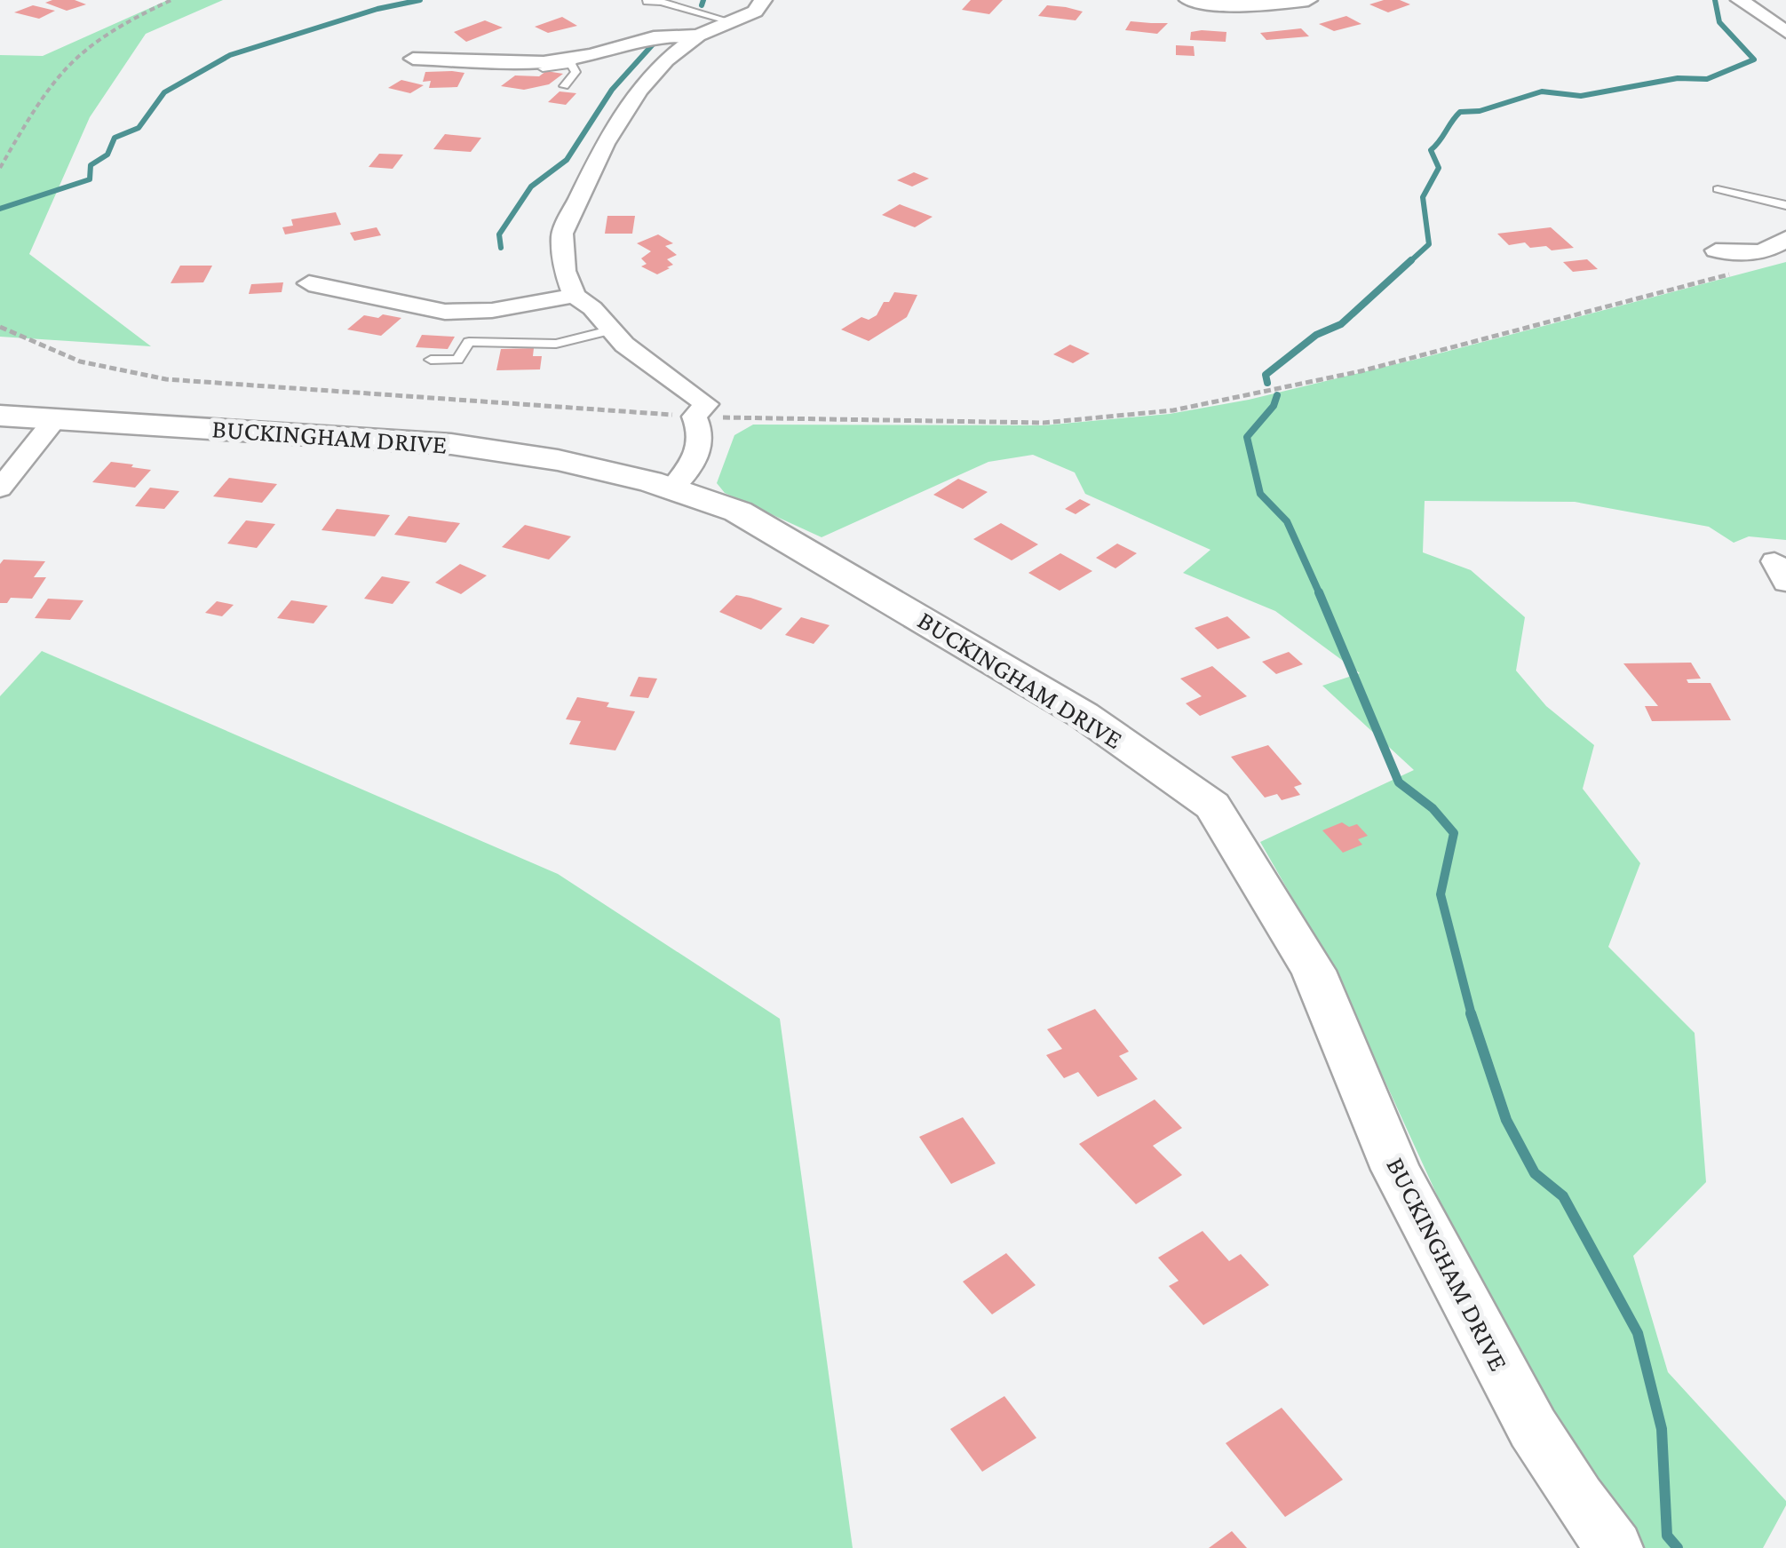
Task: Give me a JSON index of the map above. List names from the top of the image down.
{
  "streets": {
    "street": ["BUCKINGHAM DRIVE"]
  }
}
